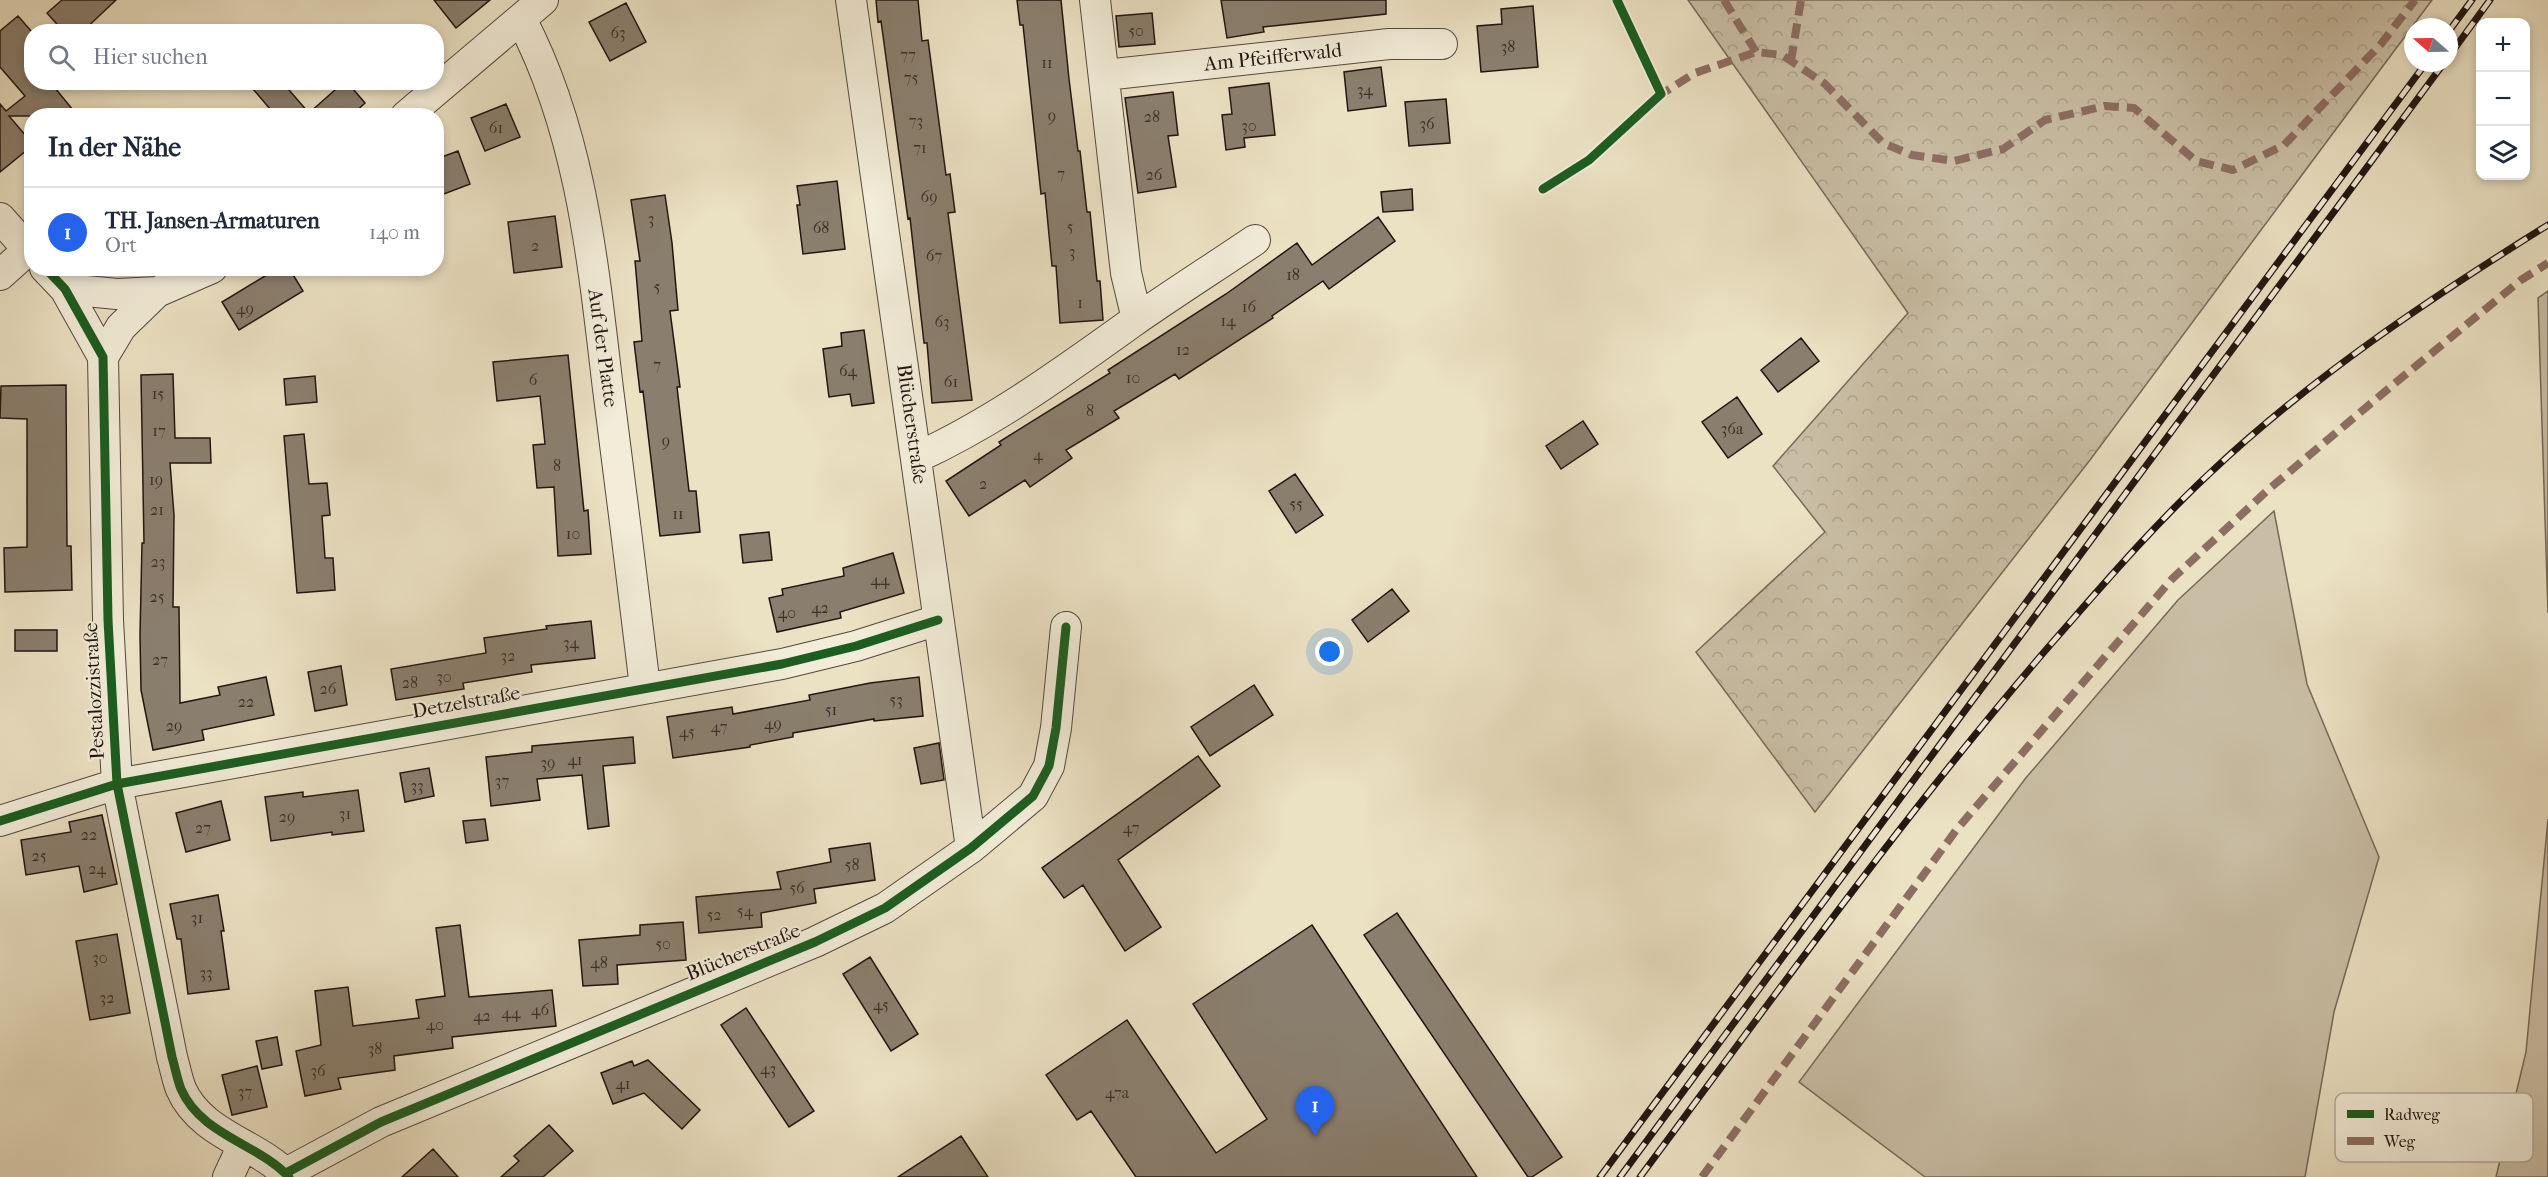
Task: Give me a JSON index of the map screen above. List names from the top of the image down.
{
  "streets": {
    "street": [
      "Am Pfeifferwald",
      "Auf der Platte",
      "Blücherstraße",
      "Pestalozzistraße",
      "Detzelstraße"
    ]
  },
  "crossings": [
    ["Auf der Platte", "Detzelstraße"],
    ["Blücherstraße", "Pestalozzistraße"],
    ["Blücherstraße", "Detzelstraße"],
    ["Pestalozzistraße", "Detzelstraße"]
  ],
  "house_numbers": [
    "50",
    "63",
    "38",
    "77",
    "11",
    "75",
    "34",
    "9",
    "28",
    "73",
    "36",
    "30",
    "61",
    "71",
    "7",
    "26",
    "69",
    "3",
    "5",
    "68",
    "2",
    "3",
    "67",
    "18",
    "5",
    "1",
    "16",
    "49",
    "14",
    "63",
    "12",
    "7",
    "64",
    "10",
    "6",
    "61",
    "15",
    "8",
    "36a",
    "17",
    "9",
    "4",
    "8",
    "19",
    "2",
    "55",
    "21",
    "11",
    "10",
    "23",
    "44",
    "25",
    "42",
    "40",
    "34",
    "32",
    "27",
    "30",
    "28",
    "26",
    "53",
    "22",
    "51",
    "49",
    "29",
    "47",
    "45",
    "41",
    "39",
    "37",
    "33",
    "31",
    "29",
    "27",
    "47",
    "22",
    "25",
    "58",
    "24",
    "56",
    "54",
    "52",
    "31",
    "50",
    "30",
    "48",
    "33",
    "32",
    "45",
    "46",
    "44",
    "42",
    "40",
    "38",
    "43",
    "36",
    "41",
    "37",
    "47a"
  ],
  "legend": ["Radweg", "Weg"],
  "north": "left",
  "page": {
    "map_buttons": ["+", "−"],
    "search": "Hier suchen",
    "heading": "In der Nähe",
    "list": [
      {
        "mark": "1",
        "name": "TH. Jansen-Armaturen",
        "note": "Ort",
        "value": "140 m"
      }
    ],
    "pins": "1"
  }
}
